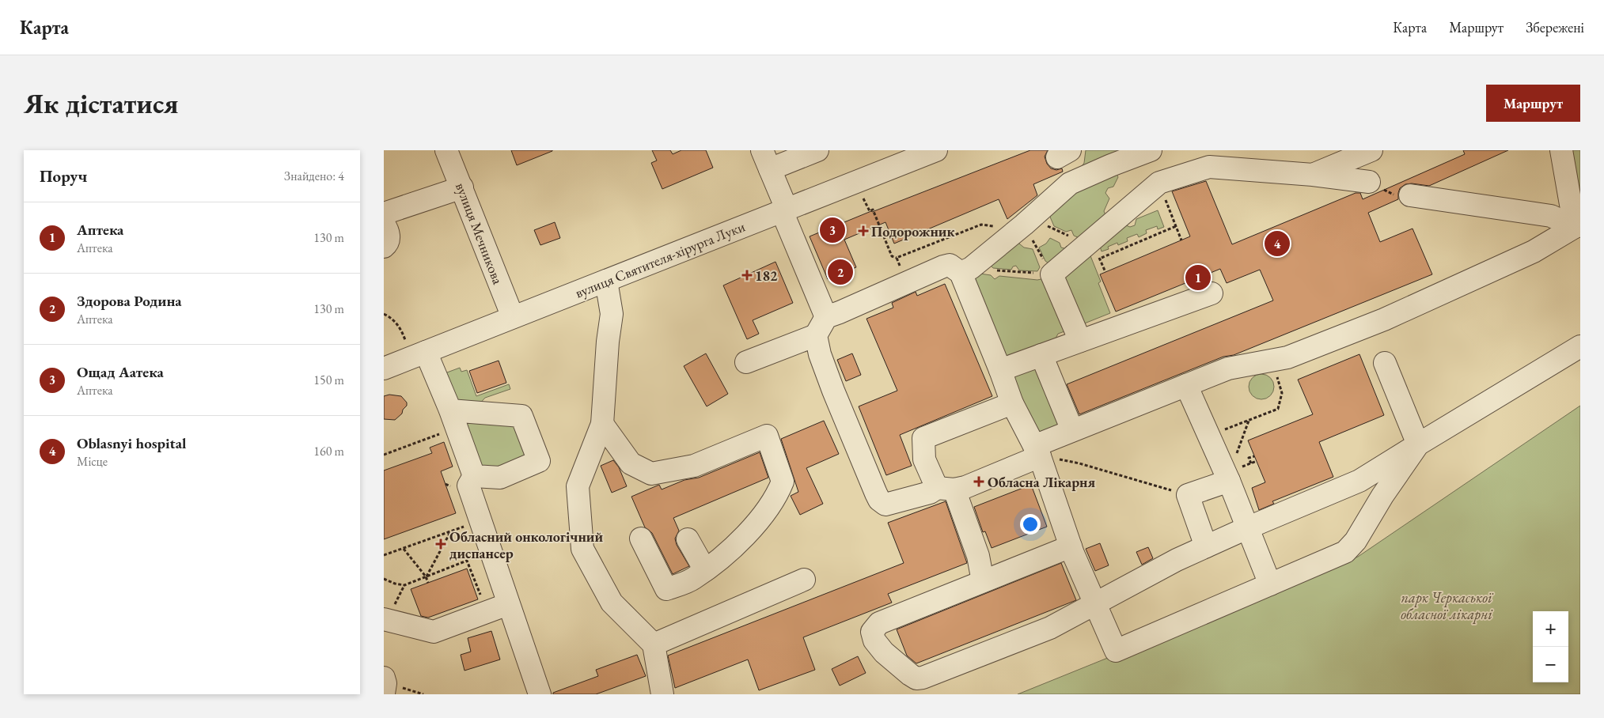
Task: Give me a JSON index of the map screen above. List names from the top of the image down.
{
  "streets": {
    "street": ["вулиця Мечникова", "вулиця Святителя-хірурга Луки"]
  },
  "crossings": [
    ["вулиця Мечникова", "вулиця Святителя-хірурга Луки"]
  ],
  "parks": ["парк Черкаської обласної лікарні"],
  "places": {
    "health": [
      "Подорожник",
      "182",
      "Обласна Лікарня",
      "Обласний онкологічний диспансер"
    ]
  },
  "page": {
    "header": "Карта",
    "nav": ["Карта", "Маршрут", "Збережені"],
    "buttons": "Маршрут",
    "title": "Як дістатися",
    "heading": ["Поруч", "Знайдено: 4"],
    "list": [
      {
        "mark": "1",
        "name": "Аптека",
        "note": "Аптека",
        "value": "130 m"
      },
      {
        "mark": "2",
        "name": "Здорова Родина",
        "note": "Аптека",
        "value": "130 m"
      },
      {
        "mark": "3",
        "name": "Ощад Аатека",
        "note": "Аптека",
        "value": "150 m"
      },
      {
        "mark": "4",
        "name": "Oblasnyi hospital",
        "note": "Місце",
        "value": "160 m"
      }
    ],
    "pins": [
      "3",
      "4",
      "2",
      "1"
    ],
    "map_buttons": ["+", "−"]
  }
}
